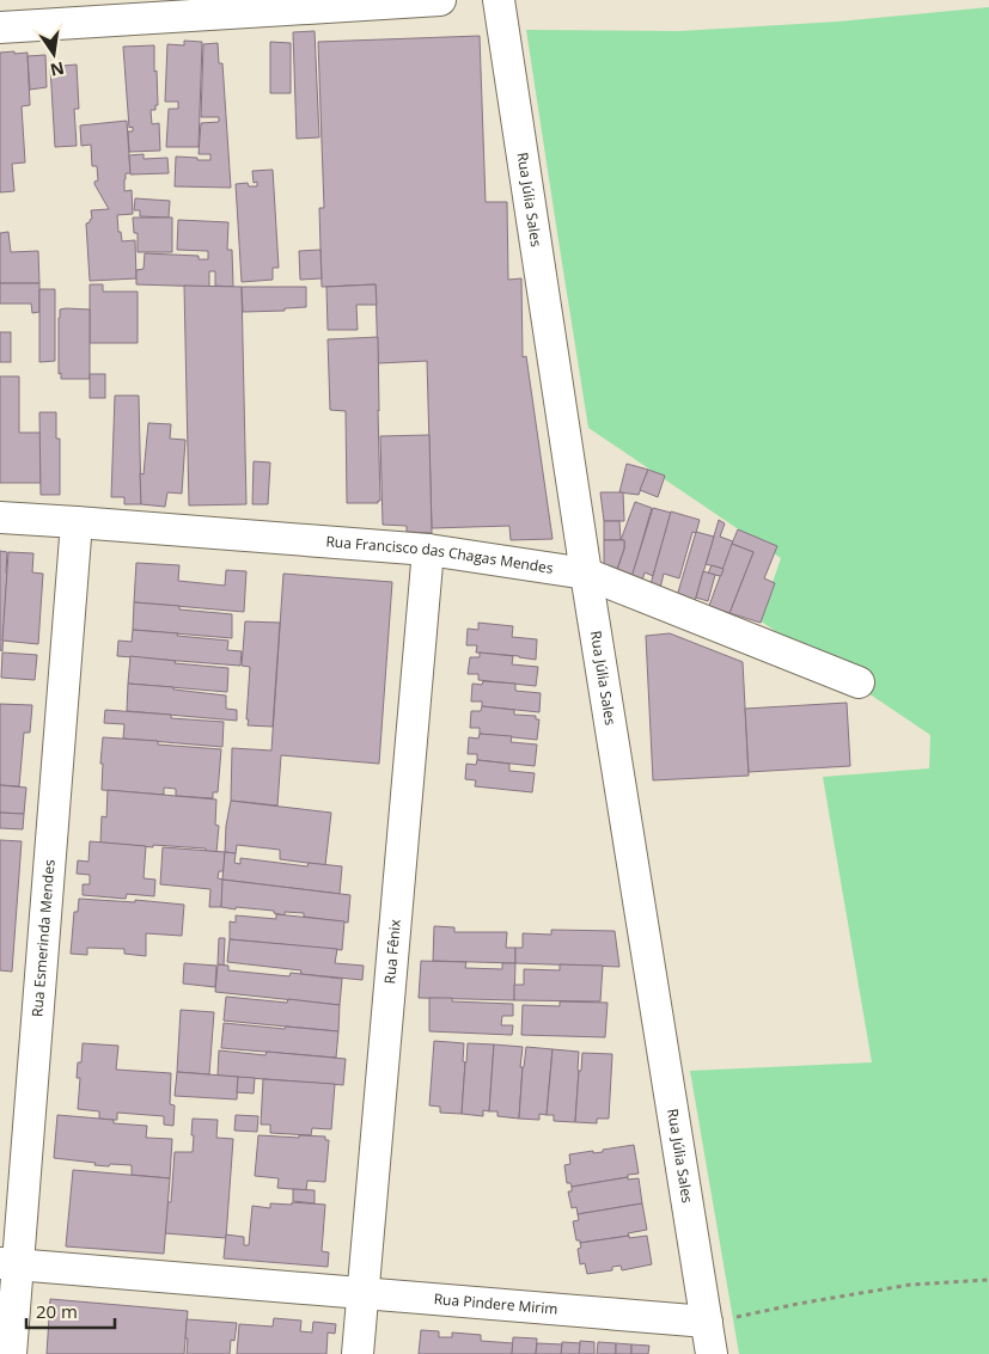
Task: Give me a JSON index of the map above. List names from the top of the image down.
{
  "streets": {
    "street": [
      "Rua Júlia Sales",
      "Rua Francisco das Chagas Mendes",
      "Rua Esmerinda Mendes",
      "Rua Fênix",
      "Rua Pindere Mirim"
    ]
  },
  "crossings": [
    ["Rua Júlia Sales", "Rua Francisco das Chagas Mendes"],
    ["Rua Júlia Sales", "Rua Pindere Mirim"],
    ["Rua Francisco das Chagas Mendes", "Rua Esmerinda Mendes"],
    ["Rua Francisco das Chagas Mendes", "Rua Fênix"],
    ["Rua Esmerinda Mendes", "Rua Pindere Mirim"],
    ["Rua Fênix", "Rua Pindere Mirim"]
  ],
  "scale_bar": "20 m",
  "north": "bottom"
}
